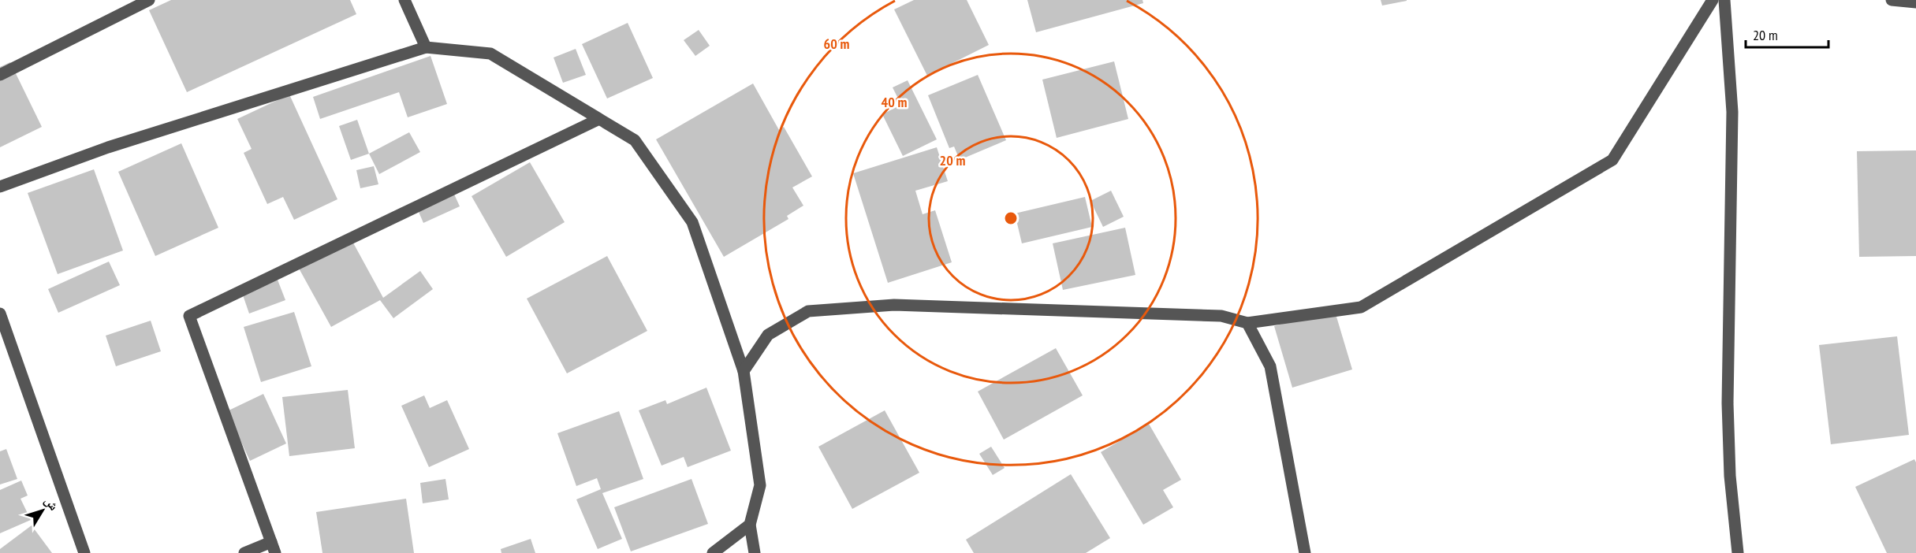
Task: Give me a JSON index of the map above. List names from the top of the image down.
{
  "scale_bar": "20 m",
  "north": "top right",
  "rings": ["60 m", "40 m", "20 m"]
}
